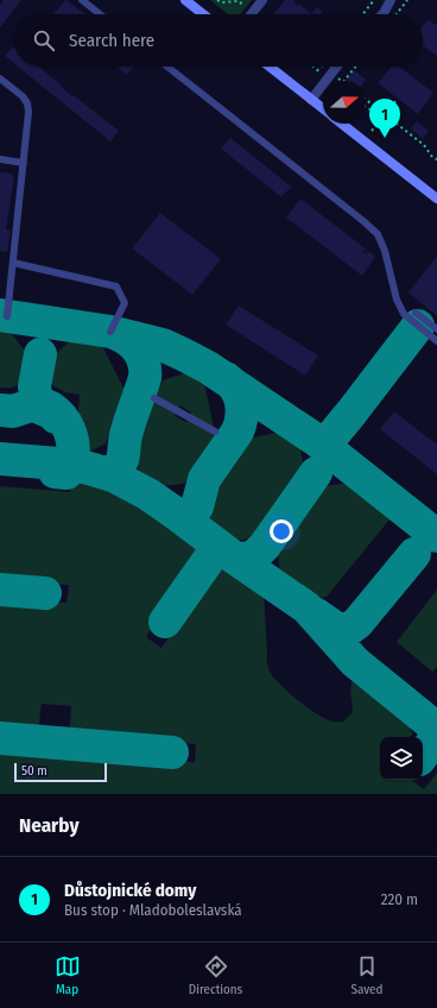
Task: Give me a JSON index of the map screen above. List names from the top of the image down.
{
  "scale_bar": "50 m",
  "north": "right",
  "page": {
    "search": "Search here",
    "pins": "1",
    "scale": "50 m",
    "heading": "Nearby",
    "list": [
      {
        "mark": "1",
        "name": "Důstojnické domy",
        "note": "Bus stop · Mladoboleslavská",
        "value": "220 m"
      }
    ],
    "nav": ["Map", "Directions", "Saved"]
  }
}
